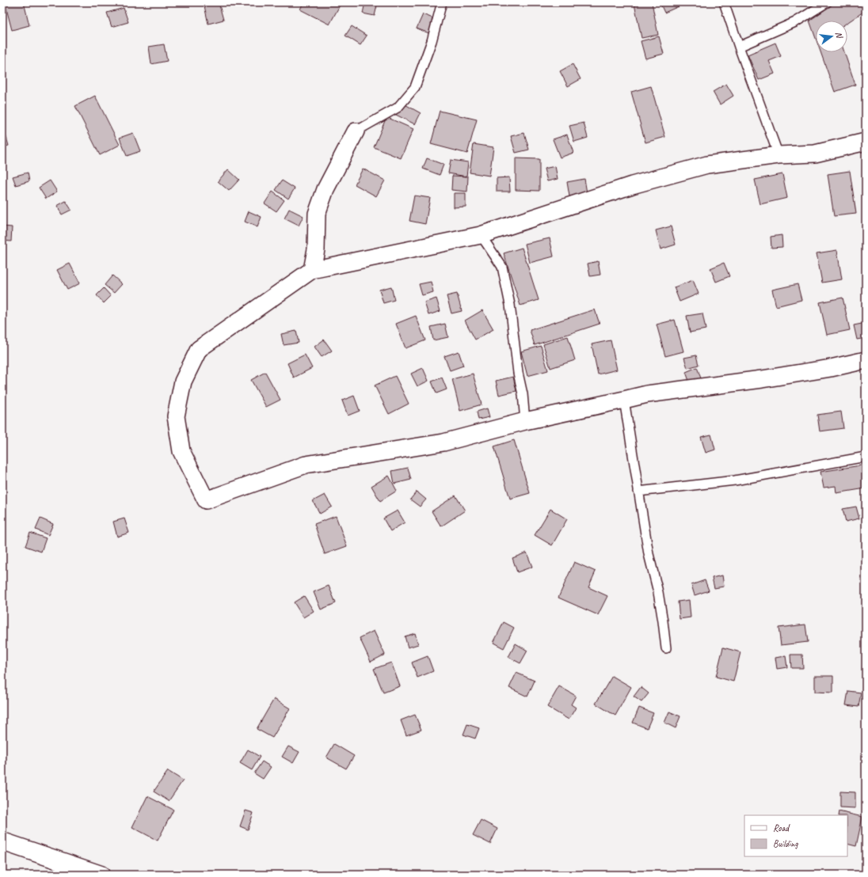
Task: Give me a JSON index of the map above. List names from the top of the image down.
{
  "legend": ["Road", "Building"],
  "north": "right"
}
